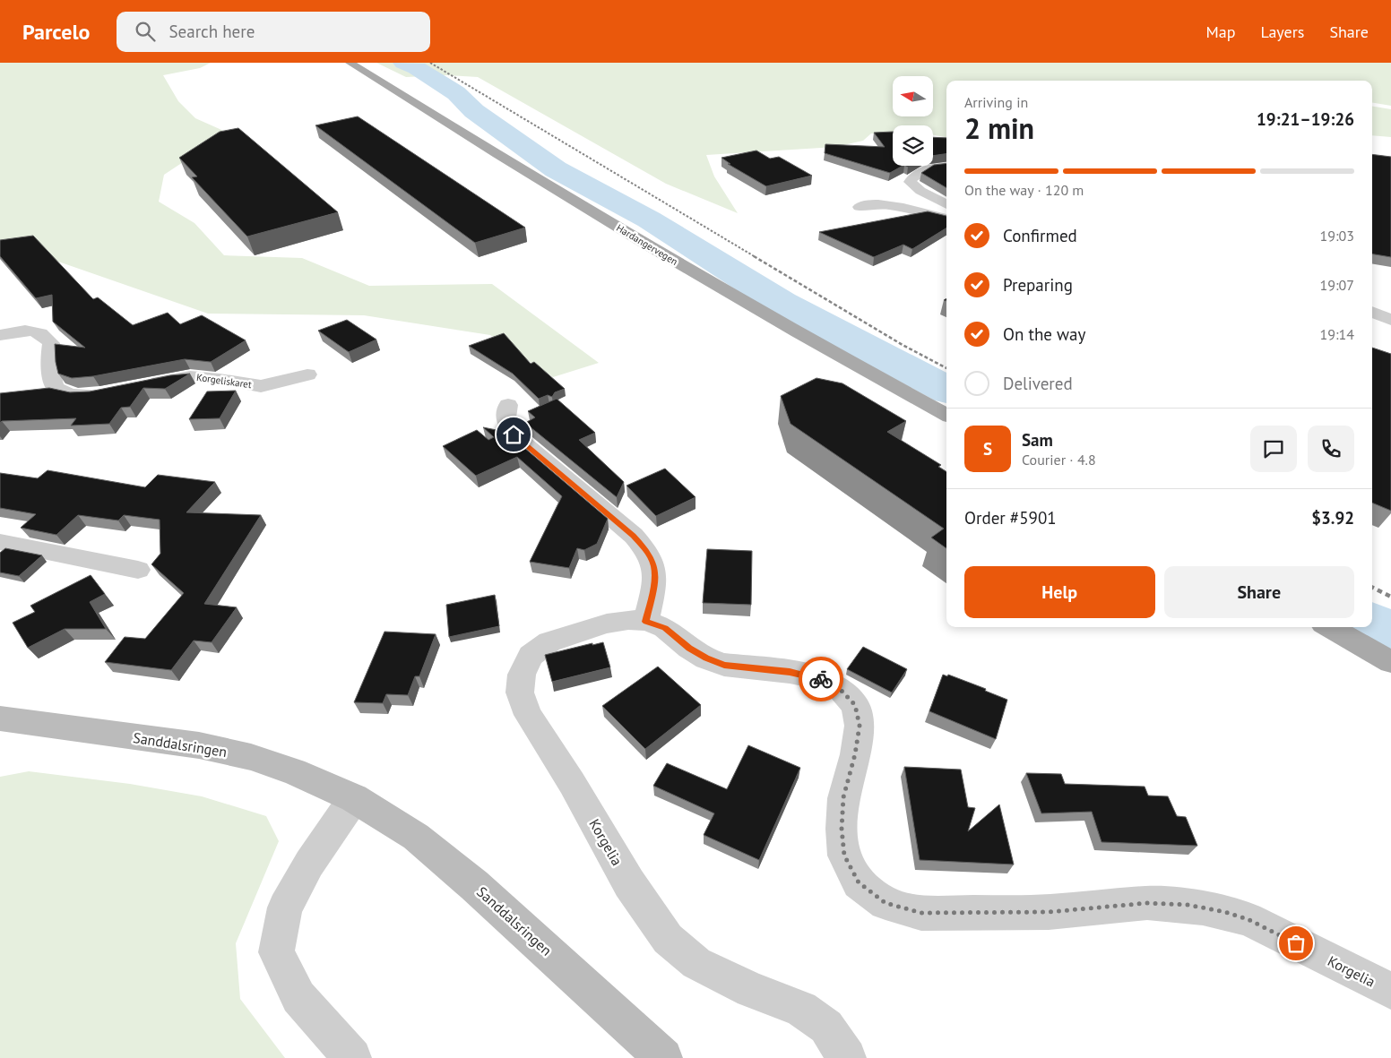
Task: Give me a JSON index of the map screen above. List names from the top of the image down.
{
  "streets": {
    "main road": ["Hardangervegen", "Sanddalsringen"],
    "street": ["Korgeliskaret", "Korgelia"]
  },
  "north": "left",
  "page": {
    "header": "Parcelo",
    "search": "Search here",
    "nav": ["Map", "Layers", "Share"],
    "heading": ["2 min", "Arriving in", "19:21–19:26"],
    "panel": [
      "Sam",
      "Courier · 4.8",
      "Order #5901",
      "$3.92"
    ],
    "bar": "On the way · 120 m",
    "list": [
      ["Confirmed", "19:03"],
      ["Preparing", "19:07"],
      ["On the way", "19:14"],
      "Delivered"
    ],
    "round": "S",
    "buttons": ["Help", "Share"]
  }
}
